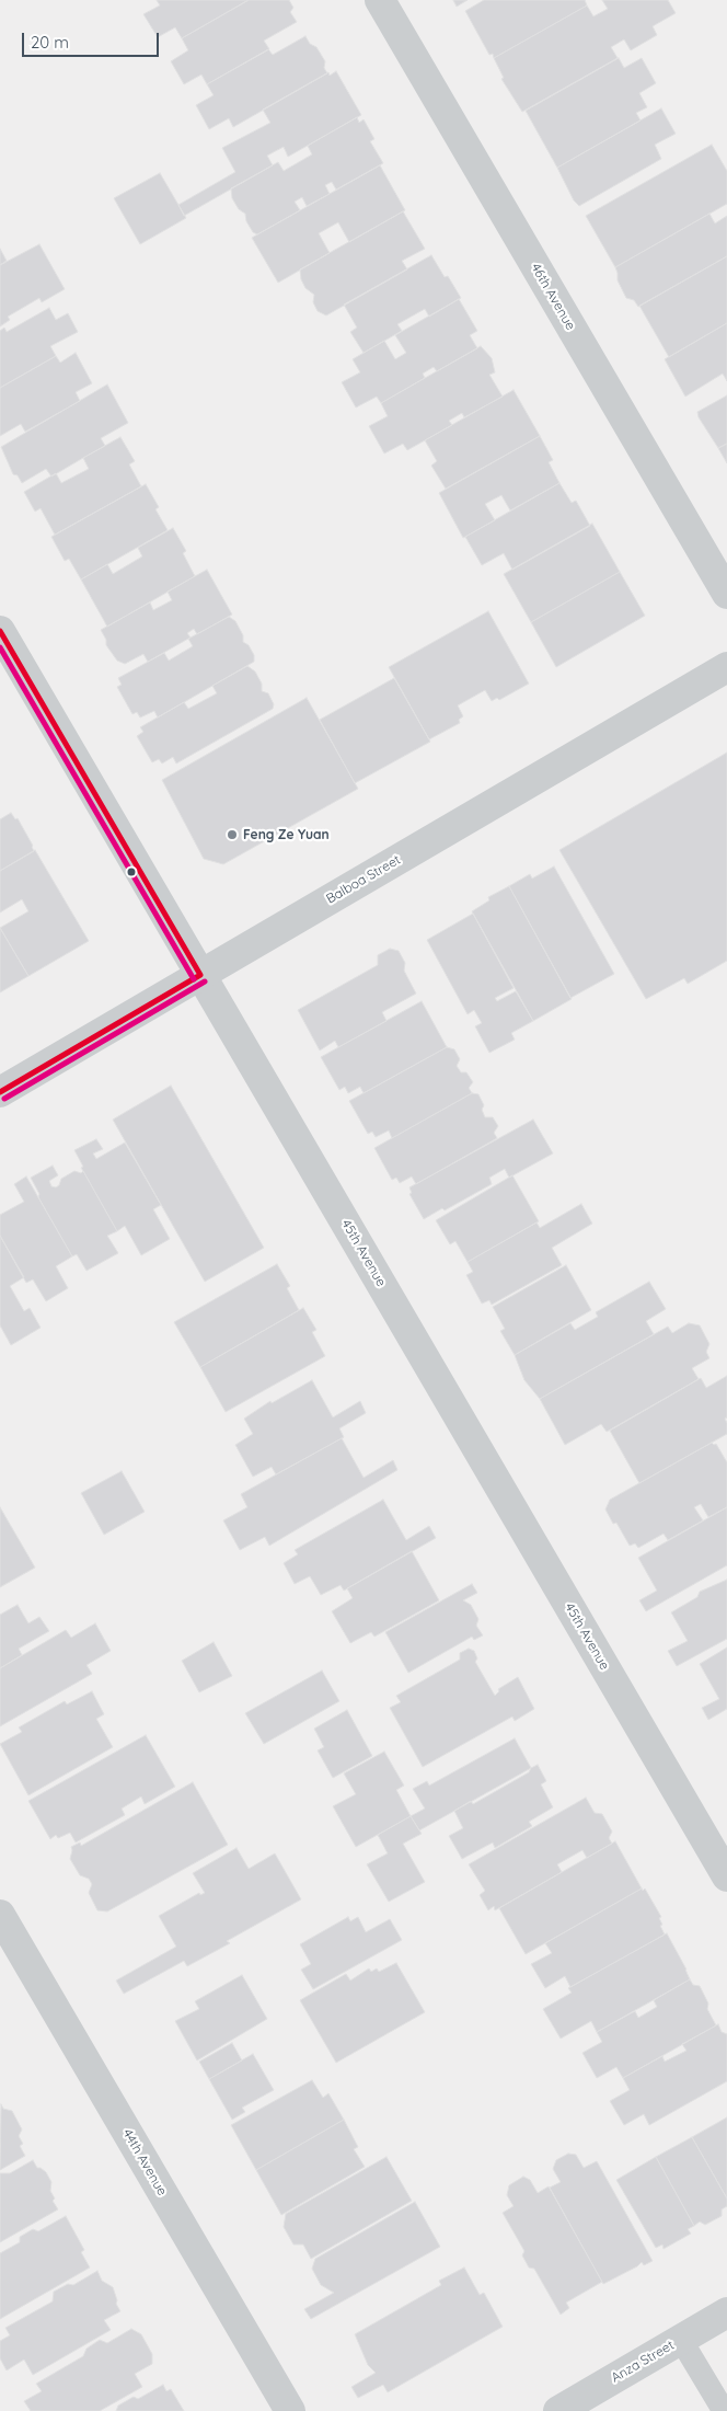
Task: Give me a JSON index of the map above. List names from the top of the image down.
{
  "streets": {
    "street": [
      "46th Avenue",
      "Balboa Street",
      "45th Avenue",
      "44th Avenue",
      "Anza Street"
    ]
  },
  "crossings": [
    ["Balboa Street", "45th Avenue"]
  ],
  "places": ["Feng Ze Yuan"],
  "scale_bar": "20 m"
}
